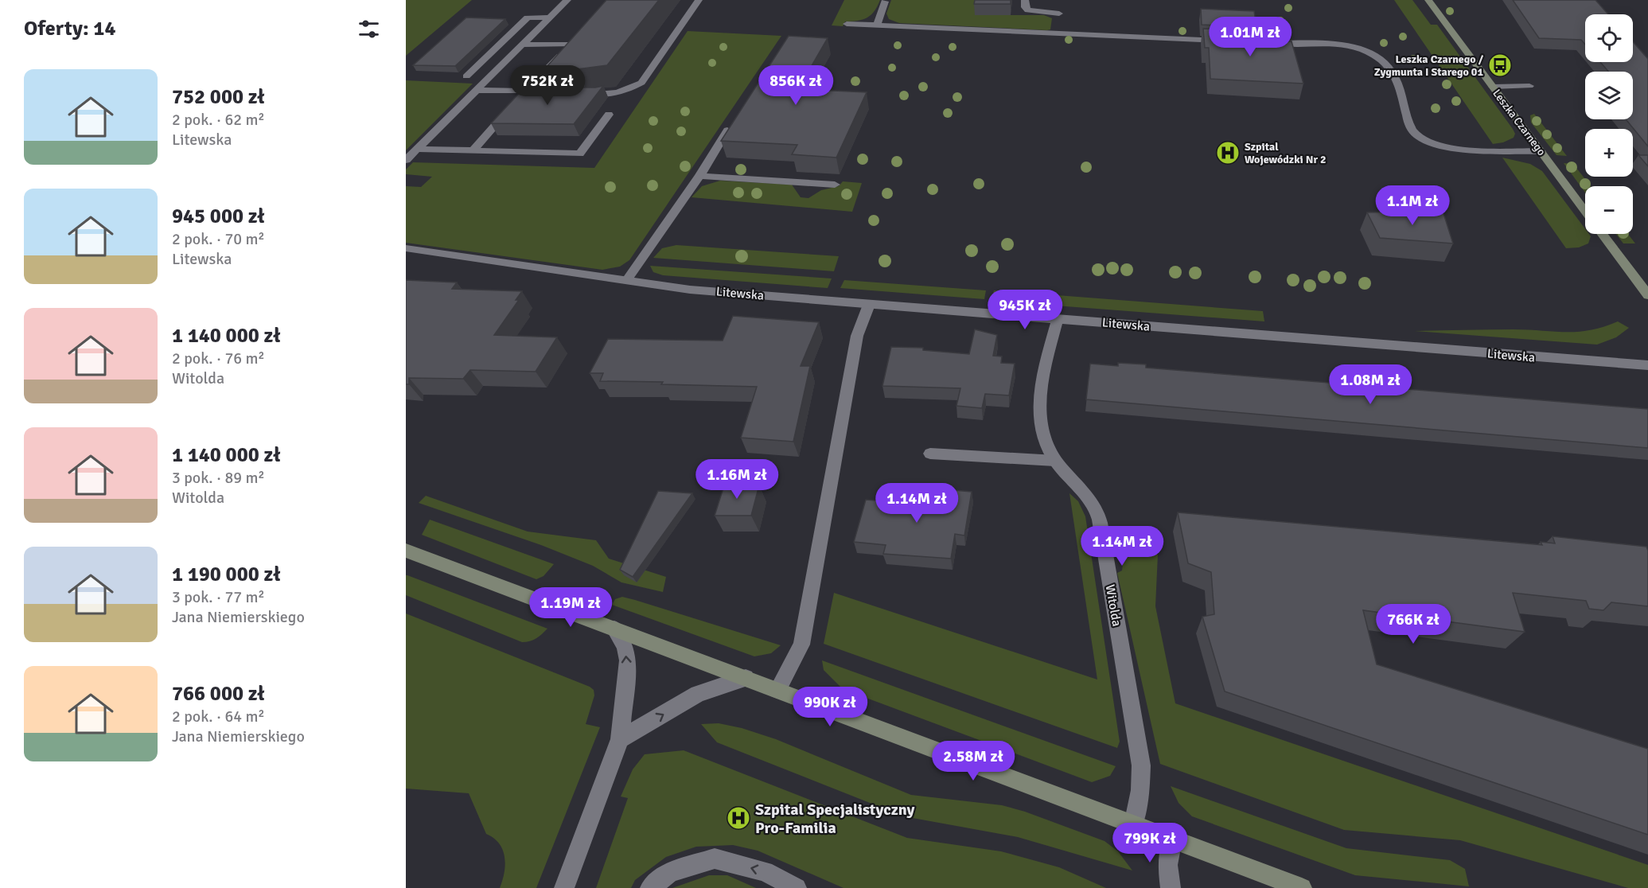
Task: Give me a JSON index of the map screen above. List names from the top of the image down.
{
  "streets": {
    "street": ["Leszka Czarnego", "Litewska", "Witolda"]
  },
  "crossings": [
    ["Litewska", "Witolda"]
  ],
  "places": {
    "bus stop": ["Leszka Czarnego / Zygmunta I Starego 01"],
    "hospital": ["Szpital Wojewódzki Nr 2", "Szpital Specjalistyczny Pro-Familia"]
  },
  "page": {
    "heading": "Oferty: 14",
    "map_buttons": ["+", "−"],
    "price": [
      "1.01M zł",
      "752K zł",
      "856K zł",
      "1.1M zł",
      "945K zł",
      "1.08M zł",
      "1.16M zł",
      "1.14M zł",
      "1.14M zł",
      "1.19M zł",
      "766K zł",
      "990K zł",
      "2.58M zł",
      "799K zł"
    ],
    "list": [
      {
        "name": "752 000 zł",
        "note": "2 pok. · 62 m² · Litewska"
      },
      {
        "name": "945 000 zł",
        "note": "2 pok. · 70 m² · Litewska"
      },
      {
        "name": "1 140 000 zł",
        "note": "2 pok. · 76 m² · Witolda"
      },
      {
        "name": "1 140 000 zł",
        "note": "3 pok. · 89 m² · Witolda"
      },
      {
        "name": "1 190 000 zł",
        "note": "3 pok. · 77 m² · Jana Niemierskiego"
      },
      {
        "name": "766 000 zł",
        "note": "2 pok. · 64 m² · Jana Niemierskiego"
      }
    ]
  }
}
